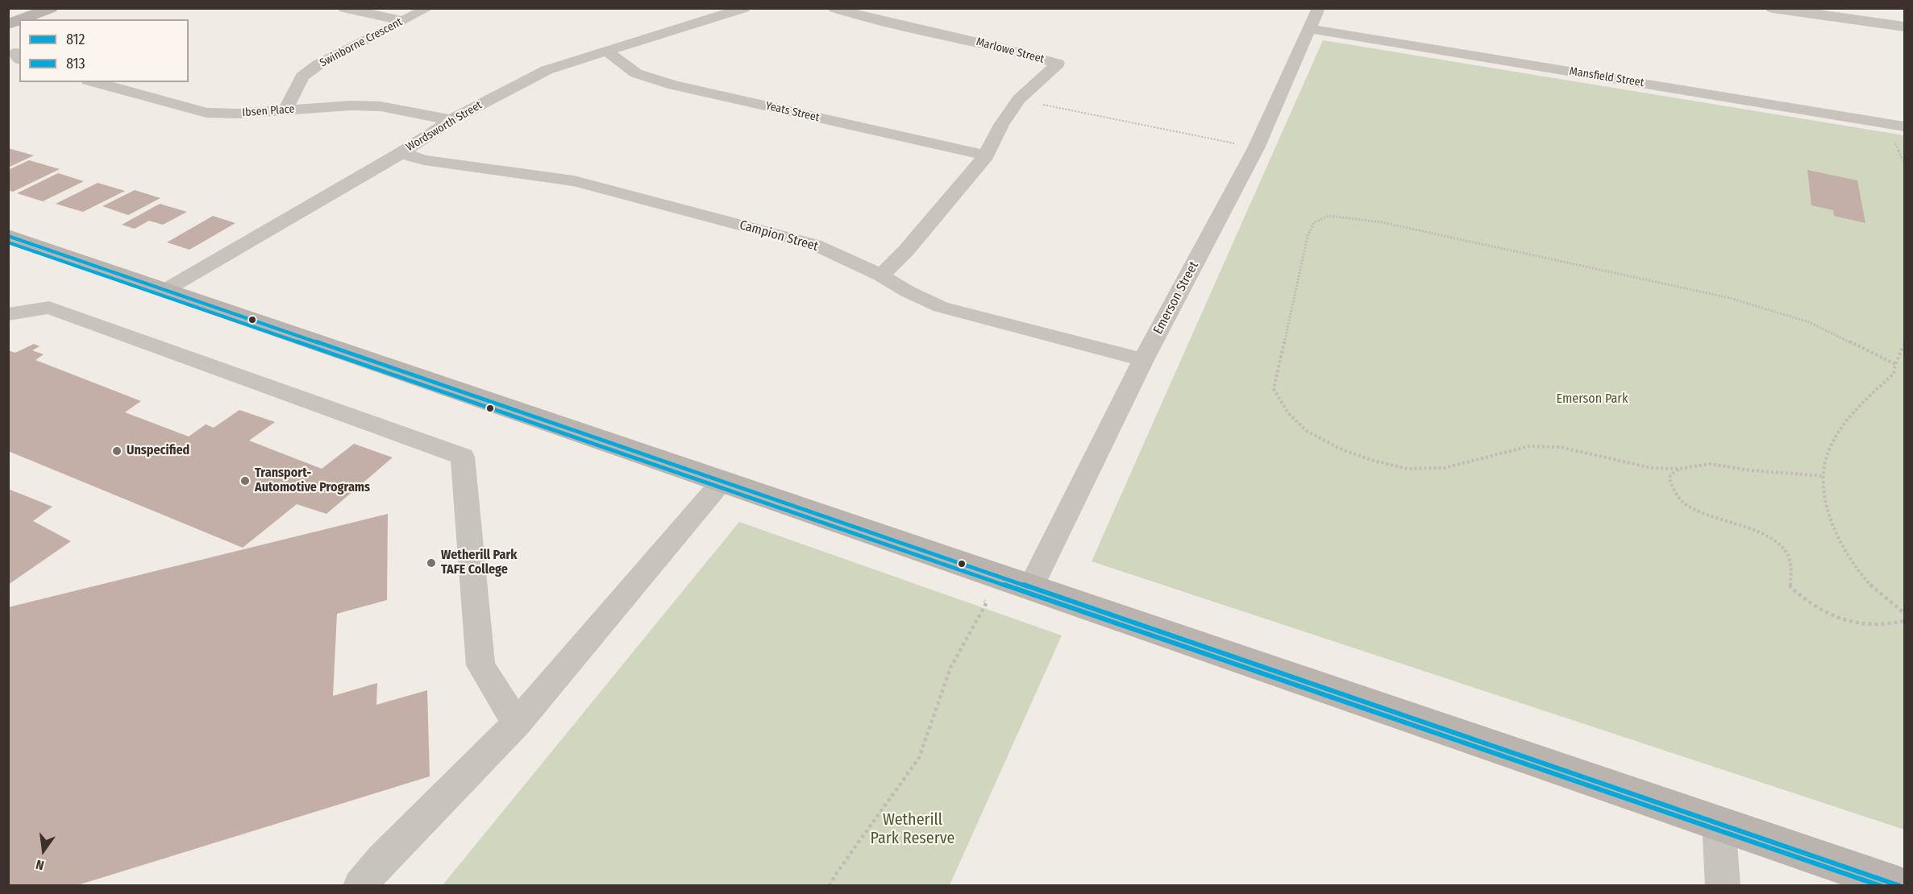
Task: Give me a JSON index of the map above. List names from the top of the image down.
{
  "streets": {
    "street": [
      "Swinborne Crescent",
      "Marlowe Street",
      "Mansfield Street",
      "Ibsen Place",
      "Yeats Street",
      "Wordsworth Street",
      "Campion Street",
      "Emerson Street"
    ]
  },
  "crossings": [
    ["Swinborne Crescent", "Ibsen Place"],
    ["Marlowe Street", "Yeats Street"],
    ["Marlowe Street", "Campion Street"],
    ["Mansfield Street", "Emerson Street"],
    ["Ibsen Place", "Wordsworth Street"],
    ["Yeats Street", "Wordsworth Street"],
    ["Wordsworth Street", "Campion Street"],
    ["Campion Street", "Emerson Street"]
  ],
  "parks": ["Emerson Park", "Wetherill Park Reserve"],
  "places": ["Unspecified", "Transport- Automotive Programs", "Wetherill Park TAFE College"],
  "lines": ["transit line 812", "transit line 813"],
  "legend": ["812", "813"],
  "north": "bottom"
}
